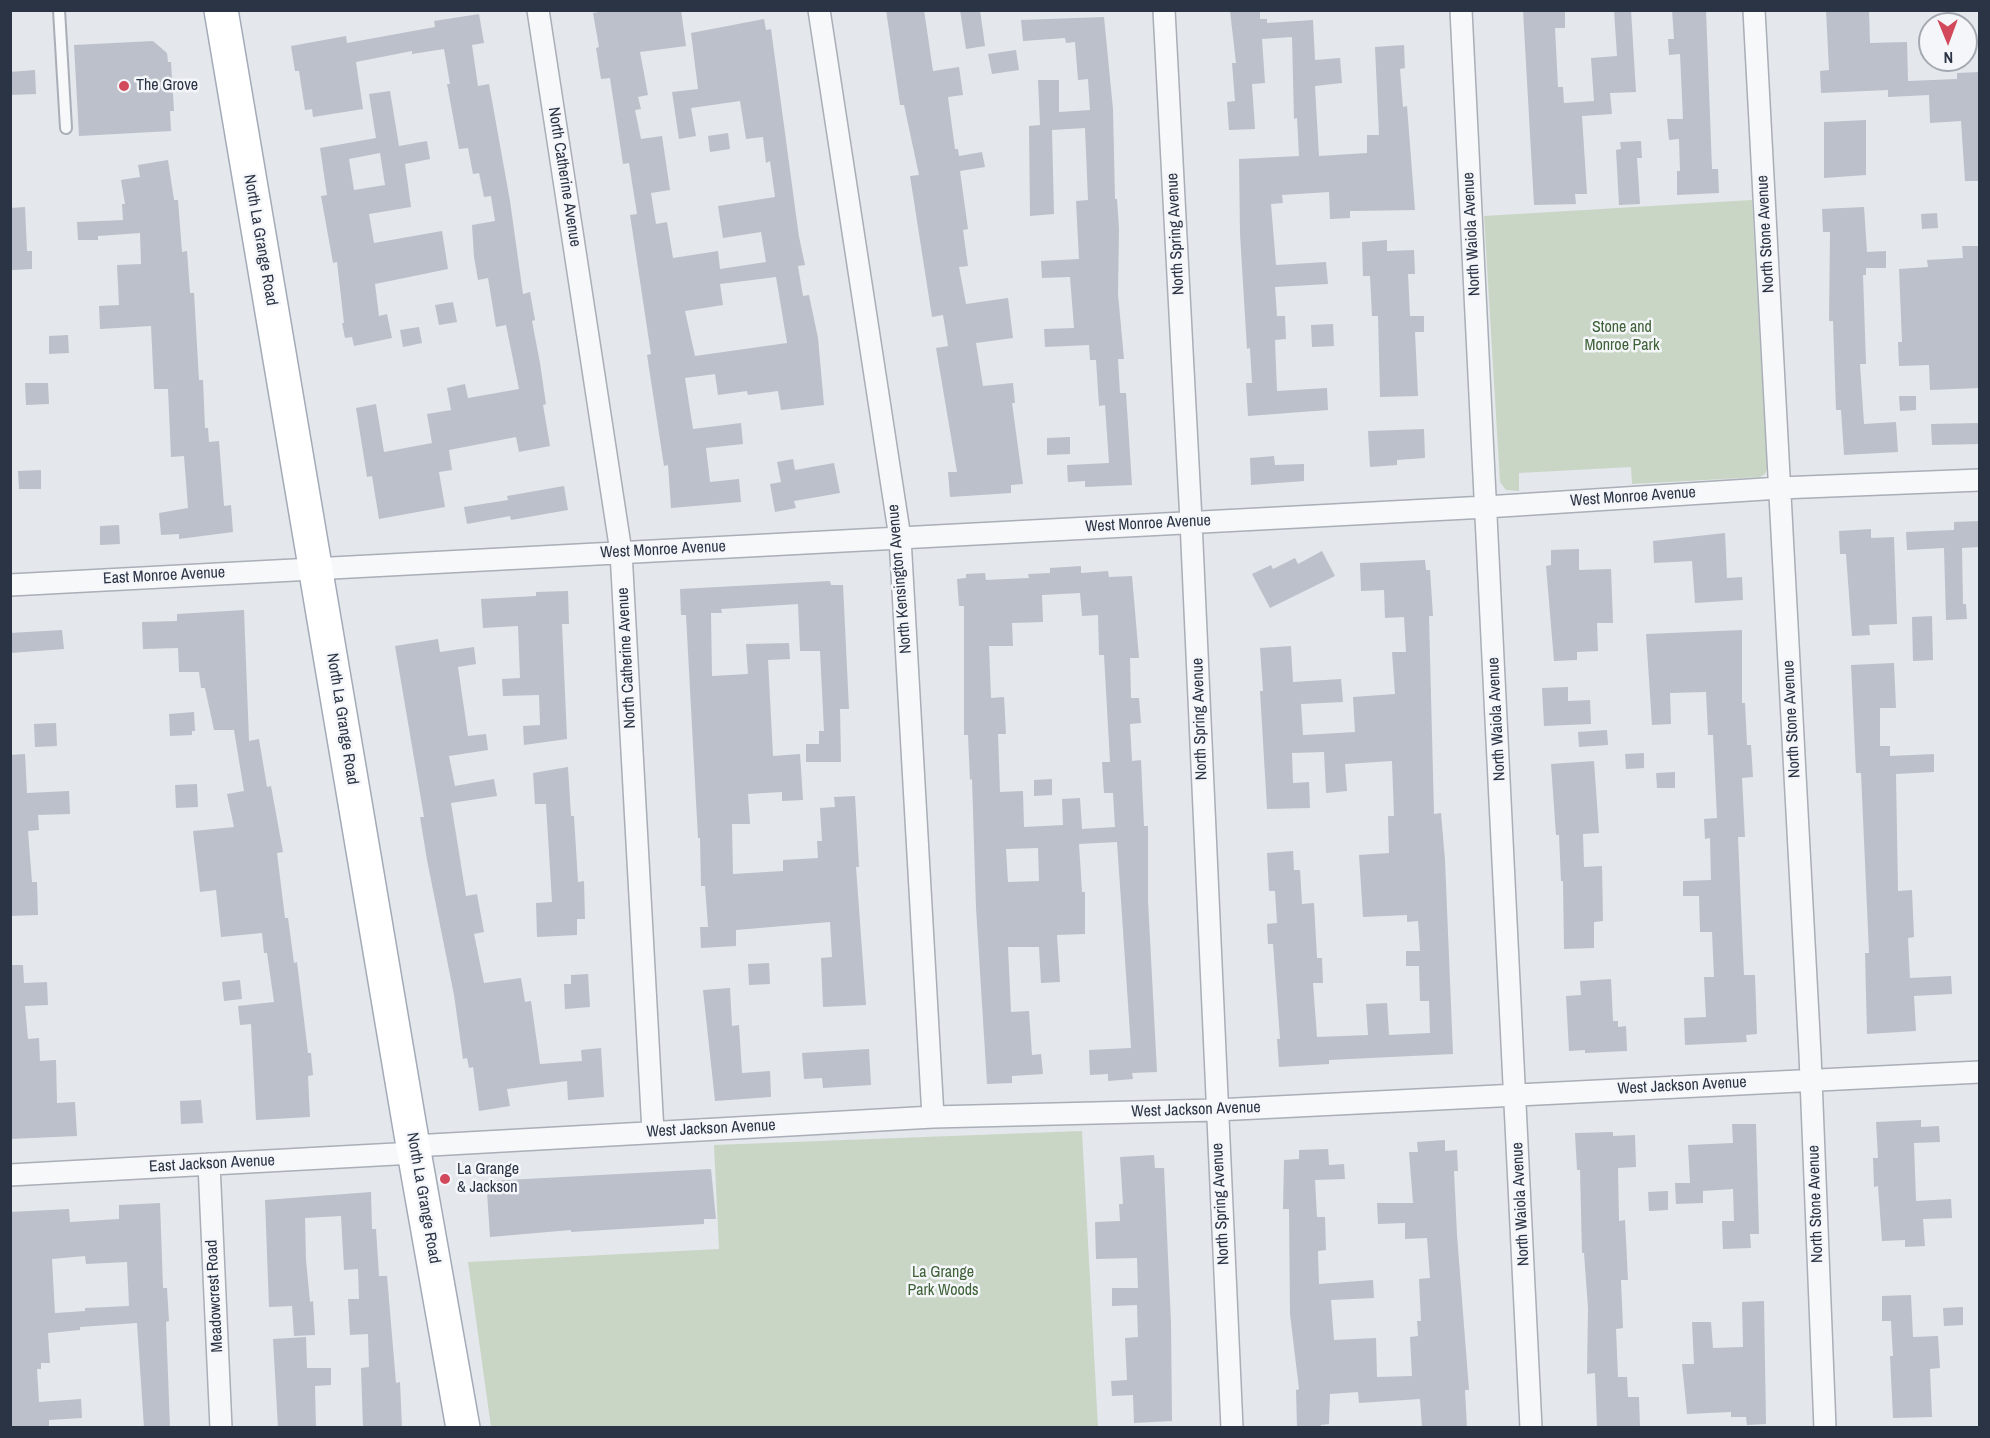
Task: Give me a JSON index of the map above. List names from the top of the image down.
{
  "streets": {
    "main road": ["North La Grange Road"],
    "street": [
      "North Catherine Avenue",
      "North Spring Avenue",
      "North Waiola Avenue",
      "North Stone Avenue",
      "West Monroe Avenue",
      "East Monroe Avenue",
      "North Kensington Avenue",
      "West Jackson Avenue",
      "East Jackson Avenue",
      "Meadowcrest Road"
    ]
  },
  "crossings": [
    ["North Catherine Avenue", "West Monroe Avenue"],
    ["North Catherine Avenue", "West Jackson Avenue"],
    ["North Spring Avenue", "West Monroe Avenue"],
    ["North Spring Avenue", "West Jackson Avenue"],
    ["North Waiola Avenue", "West Monroe Avenue"],
    ["North Waiola Avenue", "West Jackson Avenue"],
    ["North Stone Avenue", "West Monroe Avenue"],
    ["North Stone Avenue", "West Jackson Avenue"],
    ["North La Grange Road", "West Monroe Avenue"],
    ["North La Grange Road", "East Monroe Avenue"],
    ["North La Grange Road", "West Jackson Avenue"],
    ["North La Grange Road", "East Jackson Avenue"],
    ["West Monroe Avenue", "East Monroe Avenue"],
    ["West Monroe Avenue", "North Kensington Avenue"],
    ["North Kensington Avenue", "West Jackson Avenue"],
    ["West Jackson Avenue", "East Jackson Avenue"],
    ["East Jackson Avenue", "Meadowcrest Road"]
  ],
  "parks": ["Stone and Monroe Park", "La Grange Park Woods"],
  "places": ["The Grove", "La Grange & Jackson"],
  "north": "bottom"
}
